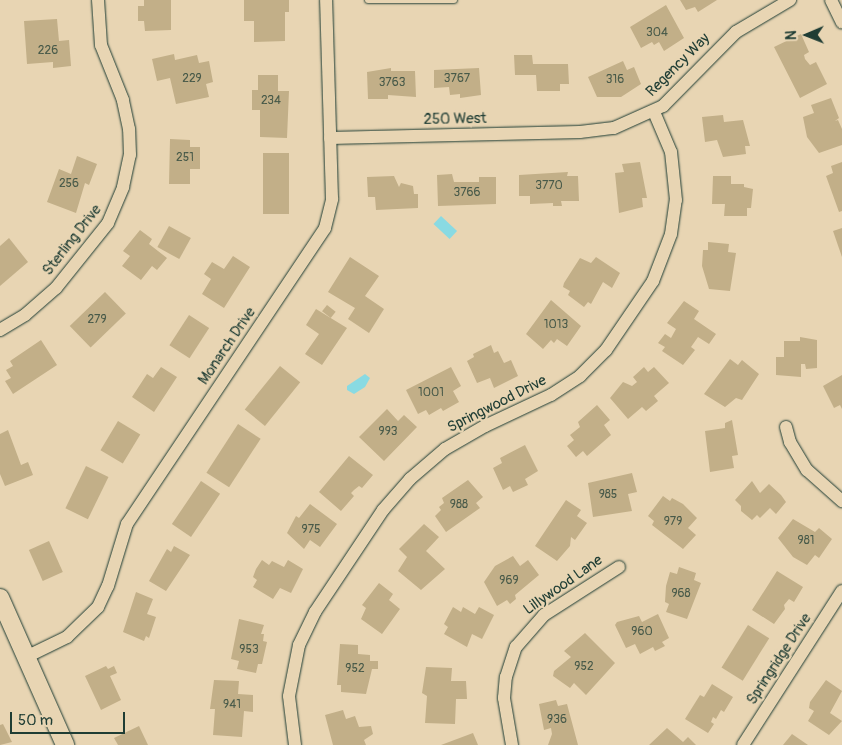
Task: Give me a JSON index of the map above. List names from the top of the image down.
{
  "streets": {
    "street": [
      "Regency Way",
      "250 West",
      "Sterling Drive",
      "Monarch Drive",
      "Springwood Drive",
      "Lillywood Lane",
      "Springridge Drive"
    ]
  },
  "crossings": [
    ["Regency Way", "250 West"],
    ["Regency Way", "Springwood Drive"],
    ["250 West", "Monarch Drive"]
  ],
  "house_numbers": [
    "304",
    "226",
    "229",
    "3767",
    "316",
    "3763",
    "234",
    "251",
    "256",
    "3770",
    "3766",
    "279",
    "1013",
    "1001",
    "993",
    "985",
    "988",
    "979",
    "975",
    "981",
    "969",
    "968",
    "960",
    "953",
    "952",
    "952",
    "941",
    "936"
  ],
  "scale_bar": "50 m",
  "north": "left"
}
